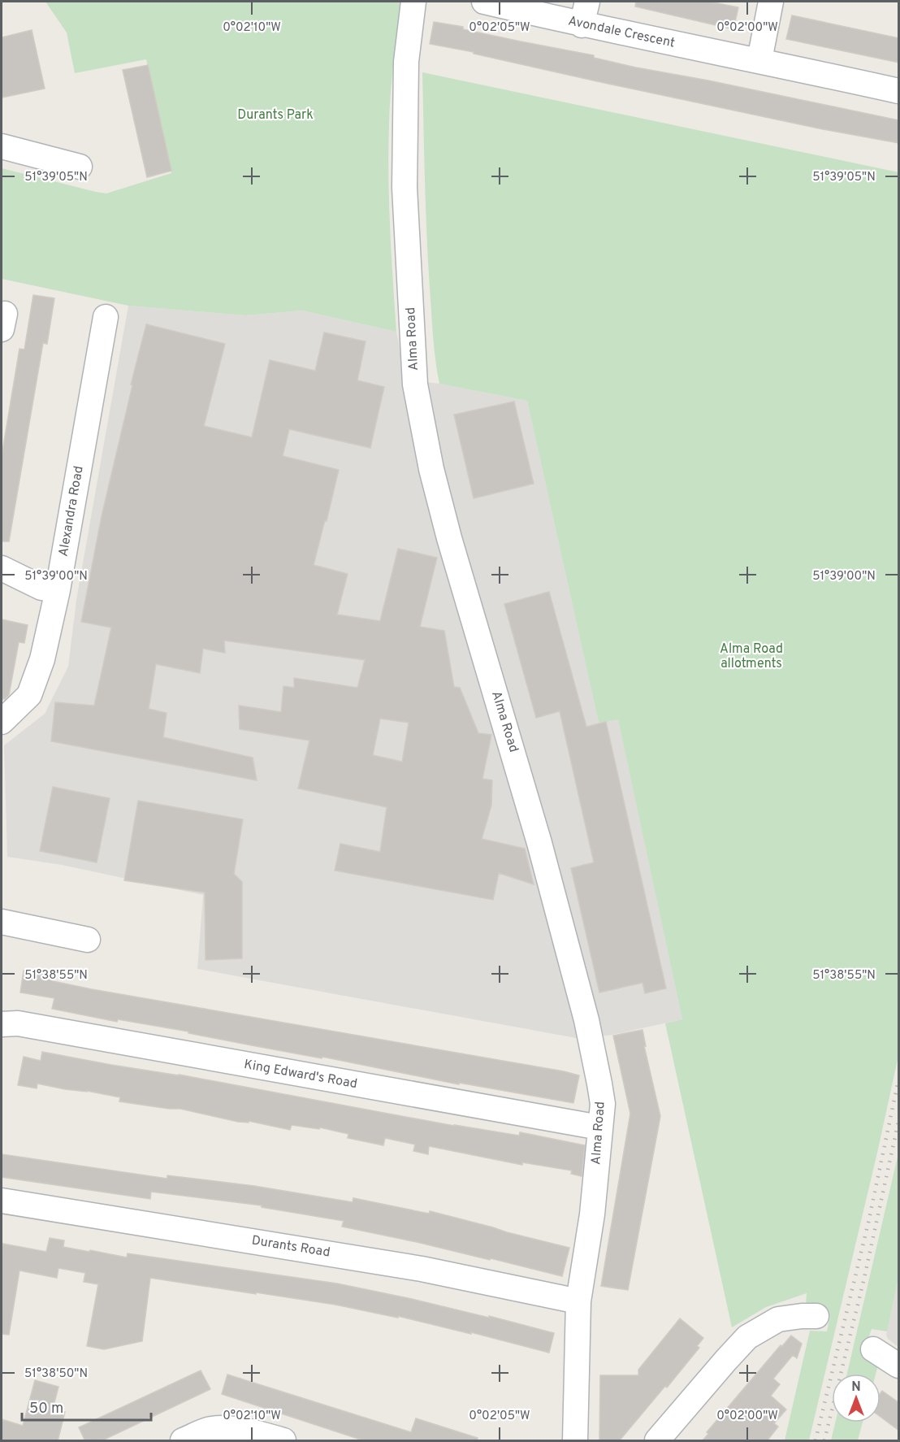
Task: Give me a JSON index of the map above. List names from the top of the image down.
{
  "streets": {
    "street": [
      "Avondale Crescent",
      "Alma Road",
      "Alexandra Road",
      "King Edward's Road",
      "Durants Road"
    ]
  },
  "crossings": [
    ["Alma Road", "King Edward's Road"],
    ["Alma Road", "Durants Road"]
  ],
  "parks": ["Durants Park", "Alma Road allotments"],
  "scale_bar": "50 m",
  "north": "top",
  "coordinates": [
    "0°02'10\"W",
    "0°02'05\"W",
    "0°02'00\"W",
    "51°39'05\"N",
    "51°39'00\"N",
    "51°38'55\"N",
    "51°38'50\"N"
  ]
}
